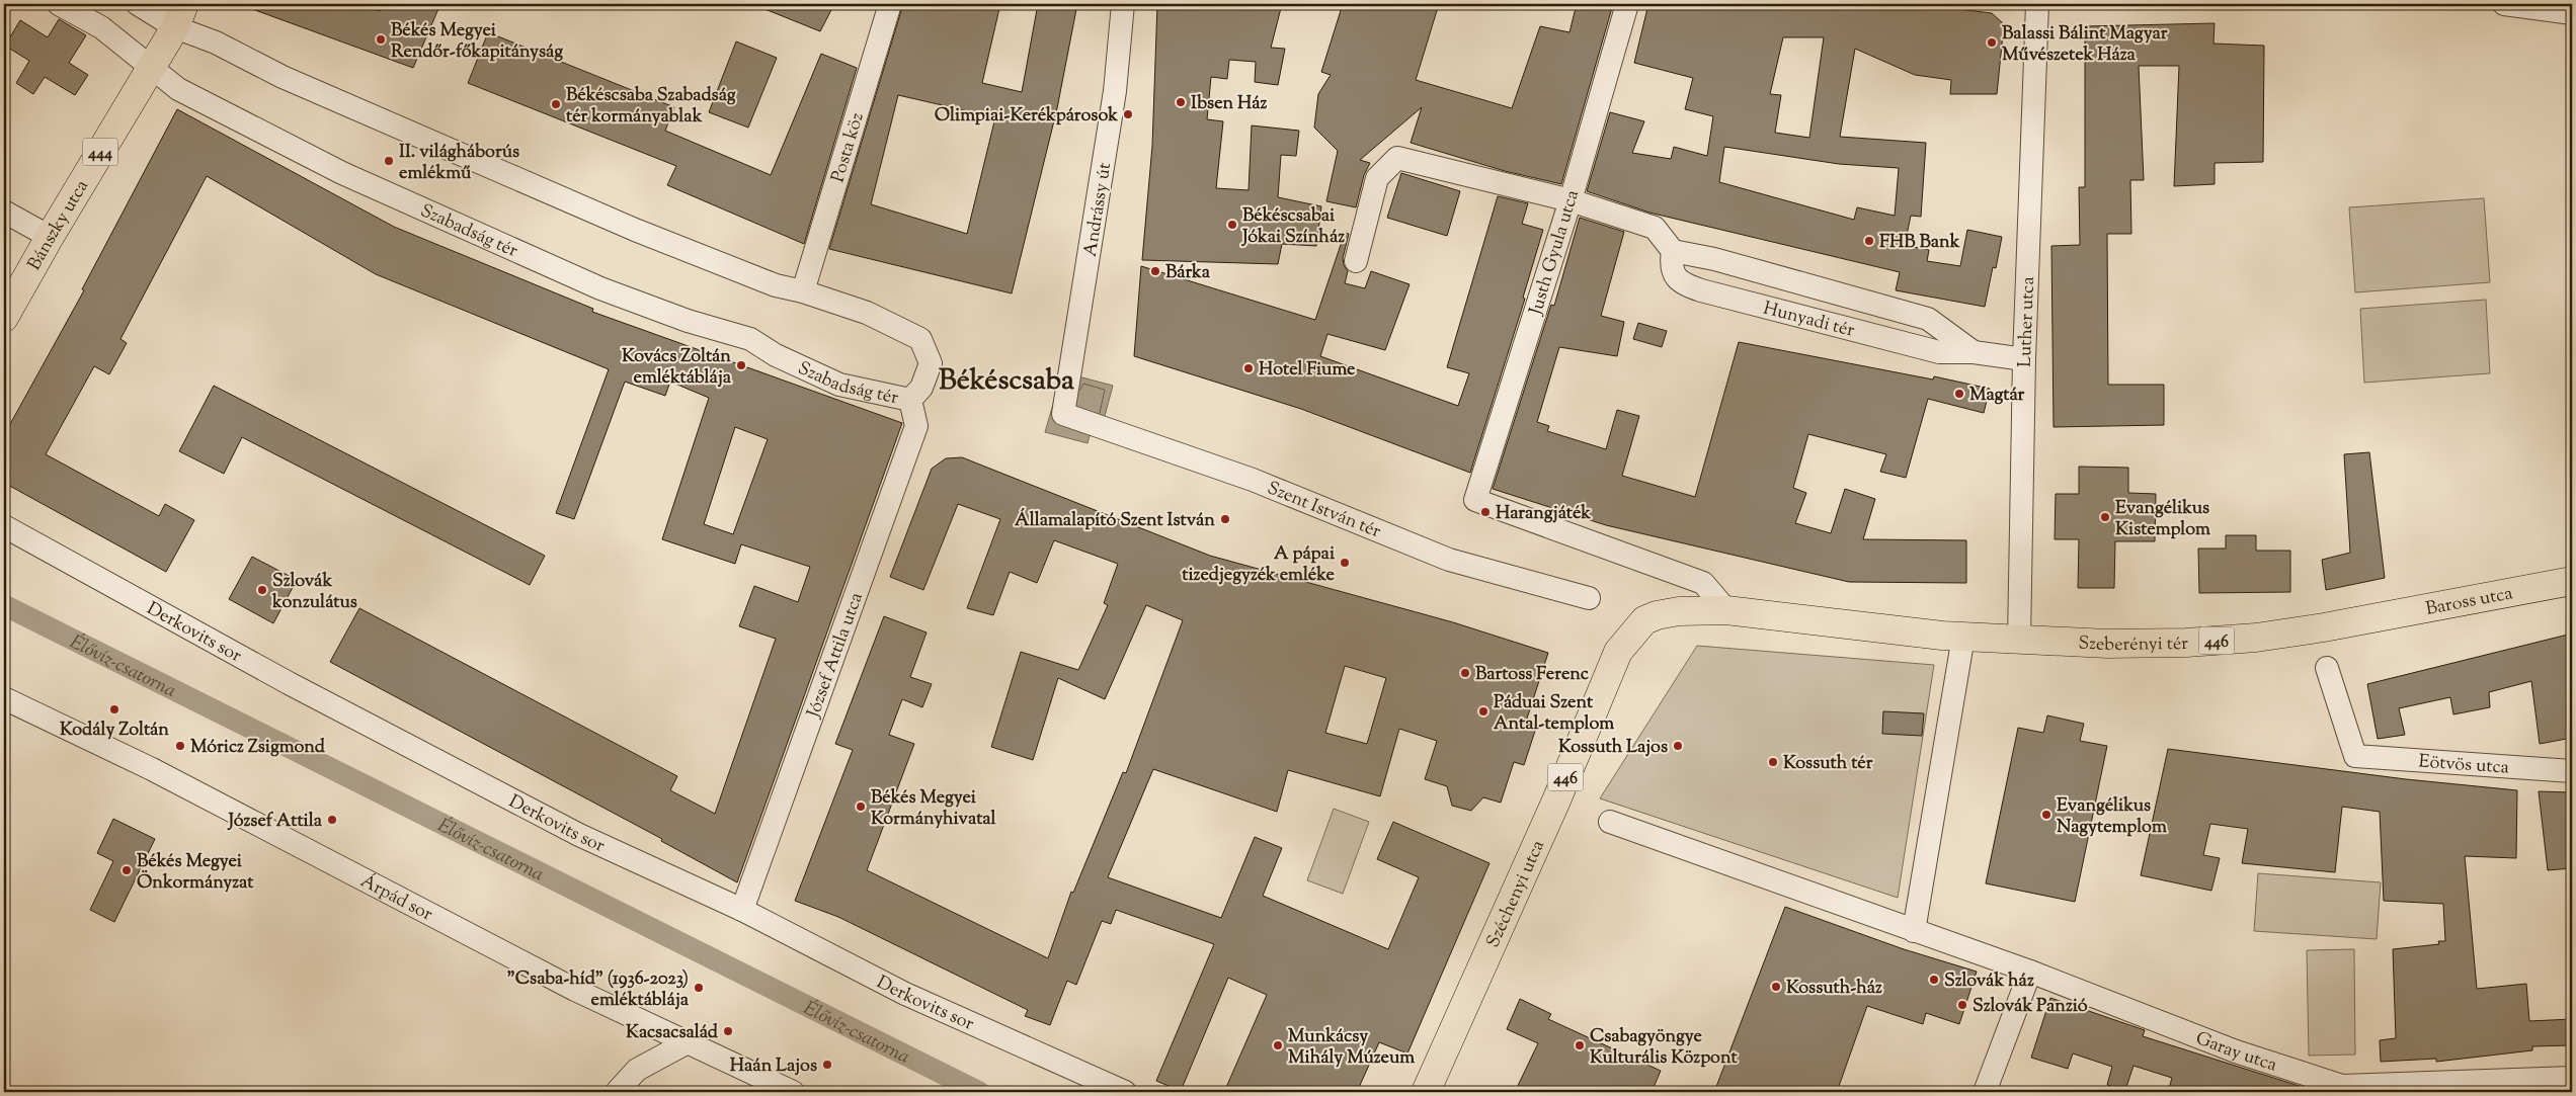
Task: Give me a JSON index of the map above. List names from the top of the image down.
{
  "streets": {
    "main road": [
      "444",
      "Bánszky utca",
      "Baross utca",
      "446",
      "Szeberényi tér",
      "Széchenyi utca"
    ],
    "street": [
      "Posta köz",
      "Andrássy út",
      "Szabadság tér",
      "Justh Gyula utca",
      "Hunyadi tér",
      "Luther utca",
      "Szent István tér",
      "Derkovits sor",
      "József Attila utca",
      "Eötvös utca",
      "Árpád sor",
      "Garay utca"
    ]
  },
  "crossings": [
    ["Posta köz", "Szabadság tér"],
    ["Andrássy út", "Szent István tér"],
    ["Bánszky utca", "Szabadság tér"],
    ["Szabadság tér", "József Attila utca"],
    ["Justh Gyula utca", "446"],
    ["Justh Gyula utca", "Széchenyi utca"],
    ["Hunyadi tér", "Luther utca"],
    ["Luther utca", "446"],
    ["Luther utca", "Szeberényi tér"],
    ["Baross utca", "Szeberényi tér"],
    ["Derkovits sor", "József Attila utca"],
    ["446", "Szeberényi tér"],
    ["446", "Széchenyi utca"]
  ],
  "districts": ["Békéscsaba"],
  "water": ["Élővíz-csatorna"],
  "places": [
    "Békés Megyei Rendőr-főkapitányság",
    "Balassi Bálint Magyar Művészetek Háza",
    "Ibsen Ház",
    "Békéscsaba Szabadság tér kormányablak",
    "Olimpiai-Kerékpárosok",
    "II. világháborús emlékmű",
    "Békéscsabai Jókai Színház",
    "FHB Bank",
    "Bárka",
    "Kovács Zoltán emléktáblája",
    "Hotel Fiume",
    "Magtár",
    "Harangjáték",
    "Evangélikus Kistemplom",
    "Államalapító Szent István",
    "A pápai tizedjegyzék emléke",
    "Szlovák konzulátus",
    "Bartoss Ferenc",
    "Kodály Zoltán",
    "Páduai Szent Antal-templom",
    "Móricz Zsigmond",
    "Kossuth Lajos",
    "Kossuth tér",
    "Békés Megyei Kormányhivatal",
    "Evangélikus Nagytemplom",
    "József Attila",
    "Békés Megyei Önkormányzat",
    "Szlovák ház",
    "Kossuth-ház",
    "\"Csaba‑híd\" (1936-2023) emléktáblája",
    "Szlovák Panzió",
    "Kacsacsalád",
    "Munkácsy Mihály Múzeum",
    "Csabagyöngye Kulturális Központ",
    "Haán Lajos"
  ]
}
